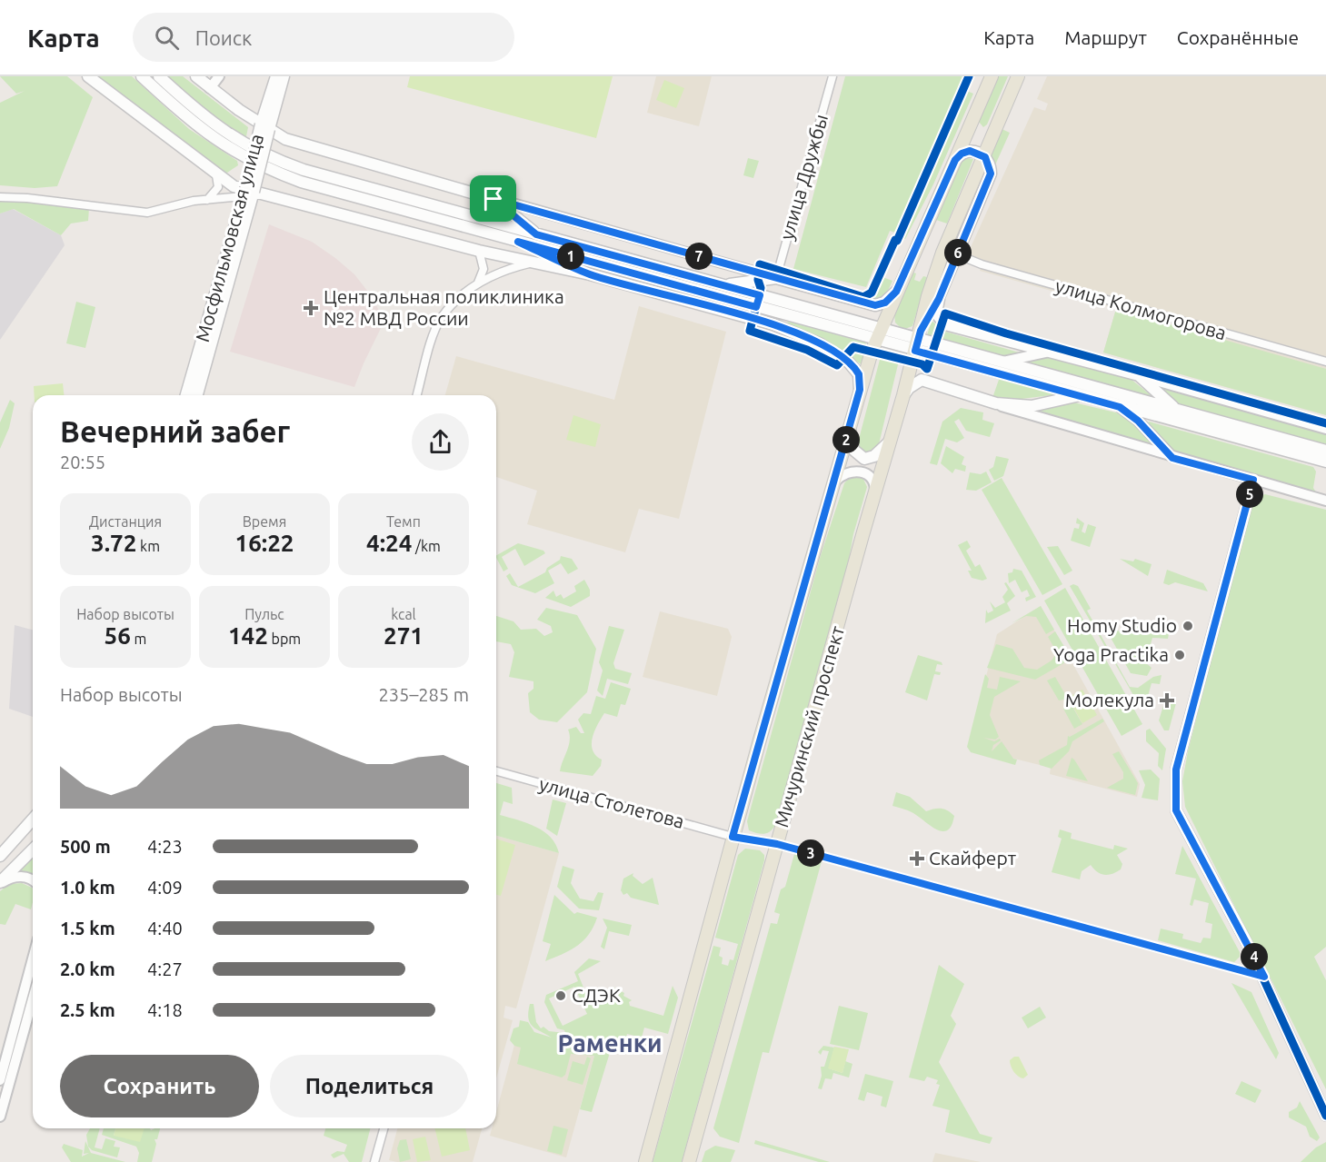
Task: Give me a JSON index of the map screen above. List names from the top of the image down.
{
  "streets": {
    "main road": ["Мосфильмовская улица", "Мичуринский проспект"],
    "street": ["улица Дружбы", "улица Колмогорова", "улица Столетова"]
  },
  "crossings": [
    ["Мичуринский проспект", "улица Столетова"]
  ],
  "districts": ["Раменки"],
  "places": {
    "health": ["Центральная поликлиника №2 МВД России", "Молекула", "Скайферт"],
    "other": ["Homy Studio", "Yoga Practika", "СДЭК"]
  },
  "page": {
    "header": "Карта",
    "search": "Поиск",
    "nav": ["Карта", "Маршрут", "Сохранённые"],
    "pins": [
      "6",
      "1",
      "7",
      "2",
      "5",
      "3",
      "4"
    ],
    "heading": ["Вечерний забег", "20:55"],
    "stats": [
      ["Дистанция", "3.72 km"],
      ["Время", "16:22"],
      ["Темп", "4:24 /km"],
      ["Набор высоты", "56 m"],
      ["Пульс", "142 bpm"],
      ["kcal", "271"]
    ],
    "chart": ["Набор высоты", "235–285 m"],
    "list": [
      {
        "name": "500 m",
        "note": "4:23"
      },
      {
        "name": "1.0 km",
        "note": "4:09"
      },
      {
        "name": "1.5 km",
        "note": "4:40"
      },
      {
        "name": "2.0 km",
        "note": "4:27"
      },
      {
        "name": "2.5 km",
        "note": "4:18"
      }
    ],
    "buttons": ["Сохранить", "Поделиться"]
  }
}
